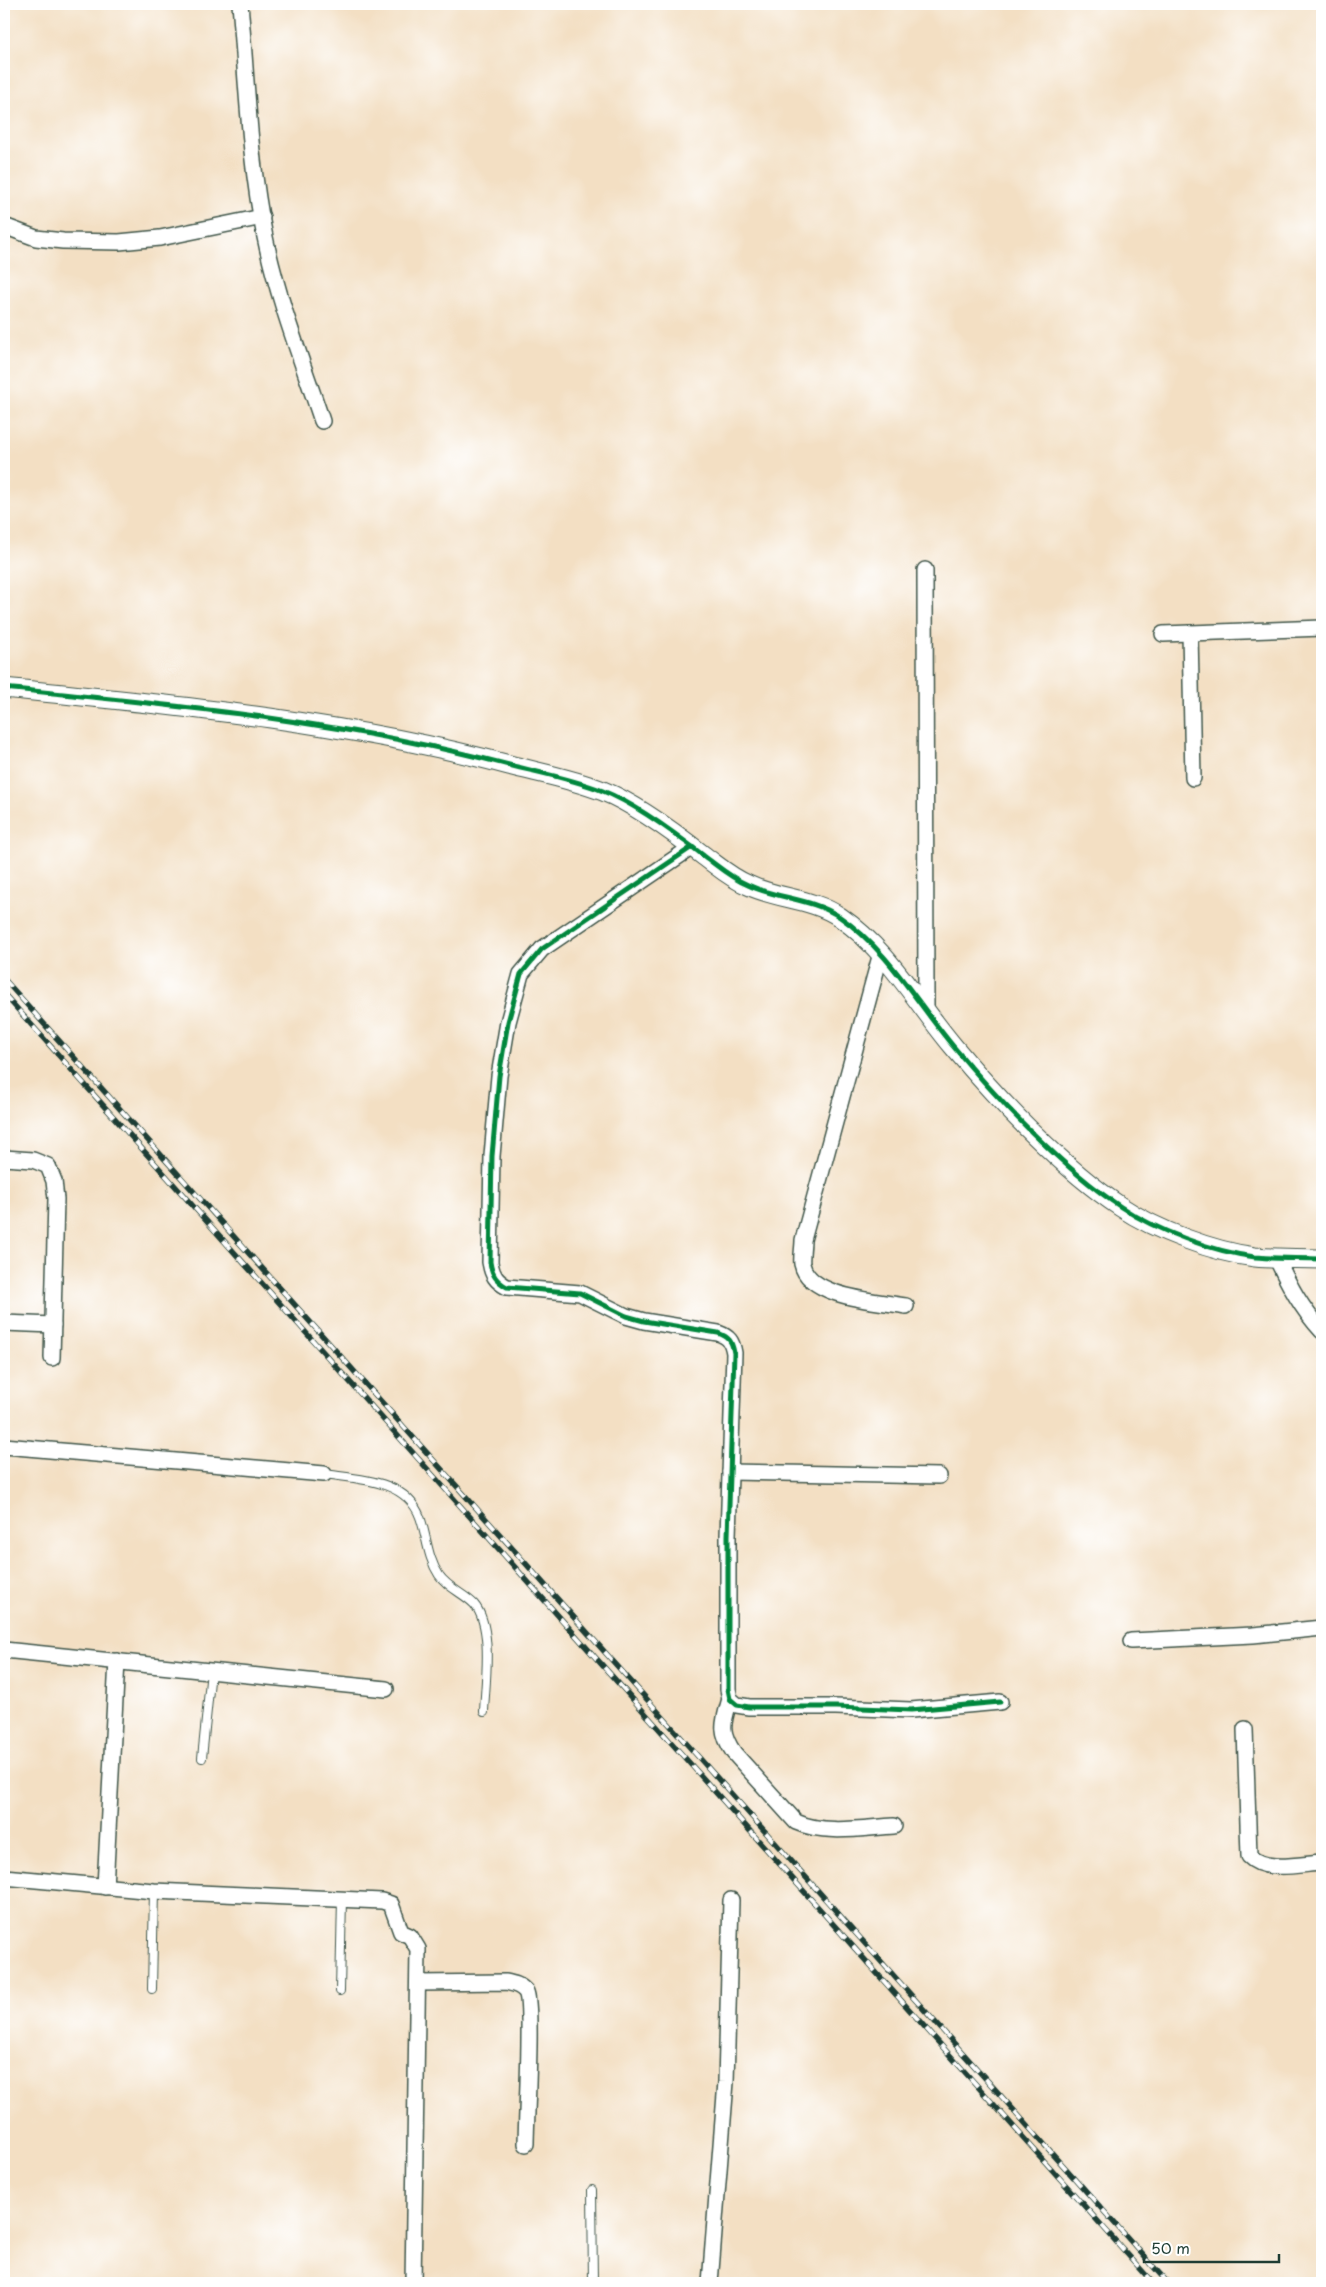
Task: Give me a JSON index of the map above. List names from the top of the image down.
{
  "scale_bar": "50 m"
}
